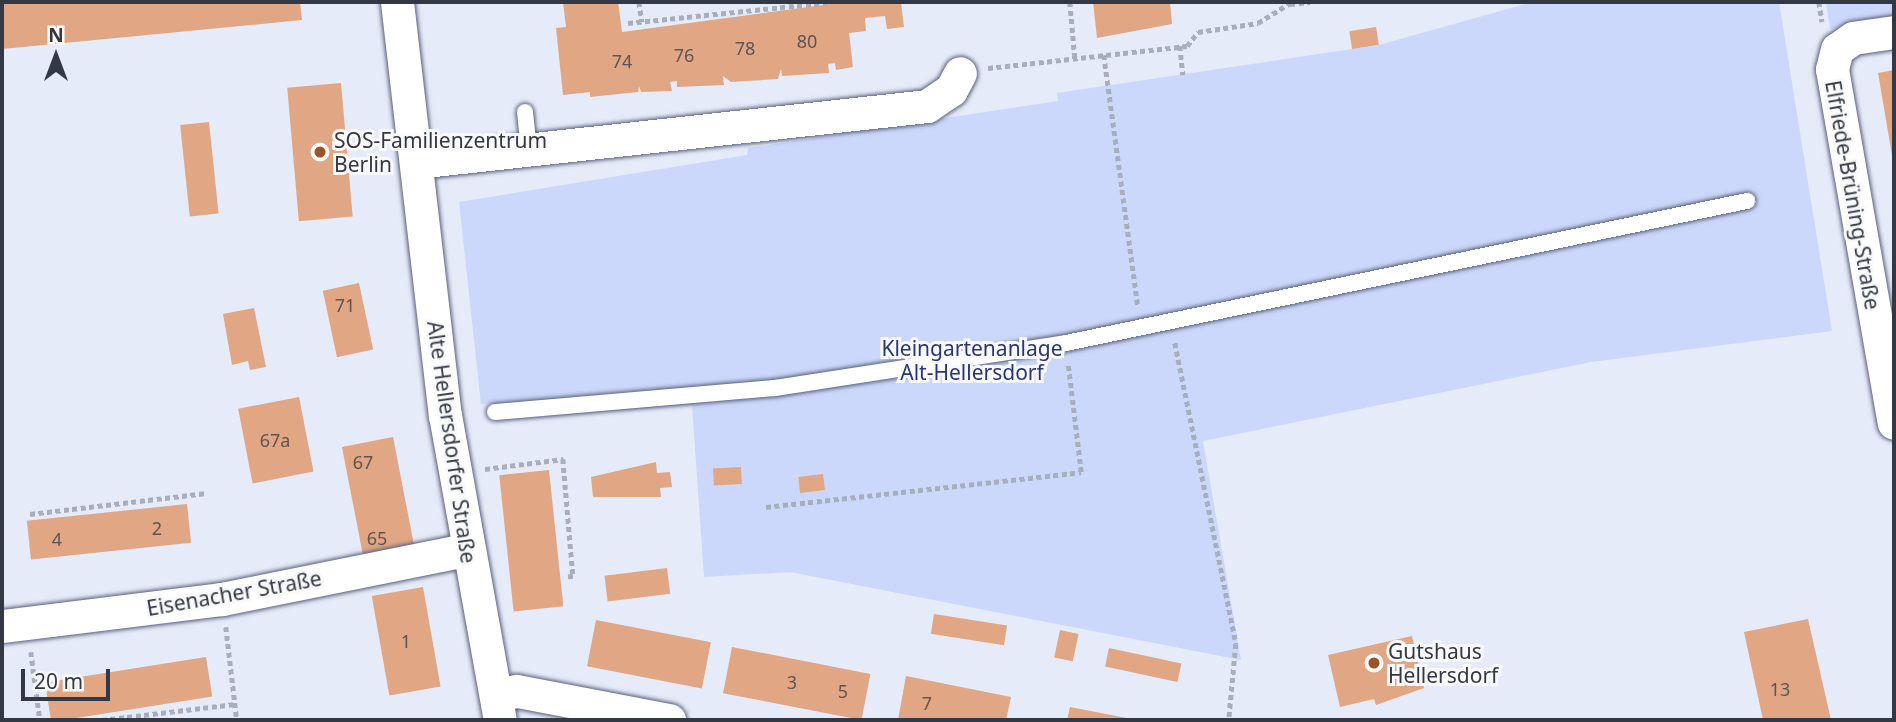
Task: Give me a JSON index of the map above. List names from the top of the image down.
{
  "streets": {
    "street": ["Elfriede-Brüning-Straße", "Alte Hellersdorfer Straße", "Eisenacher Straße"]
  },
  "crossings": [
    ["Alte Hellersdorfer Straße", "Eisenacher Straße"]
  ],
  "parks": ["Kleingartenanlage Alt-Hellersdorf"],
  "places": ["SOS-Familienzentrum Berlin", "Gutshaus Hellersdorf"],
  "house_numbers": [
    "80",
    "78",
    "76",
    "74",
    "71",
    "67a",
    "67",
    "2",
    "65",
    "4",
    "1",
    "3",
    "13",
    "5",
    "7"
  ],
  "scale_bar": "20 m",
  "north": "top"
}
